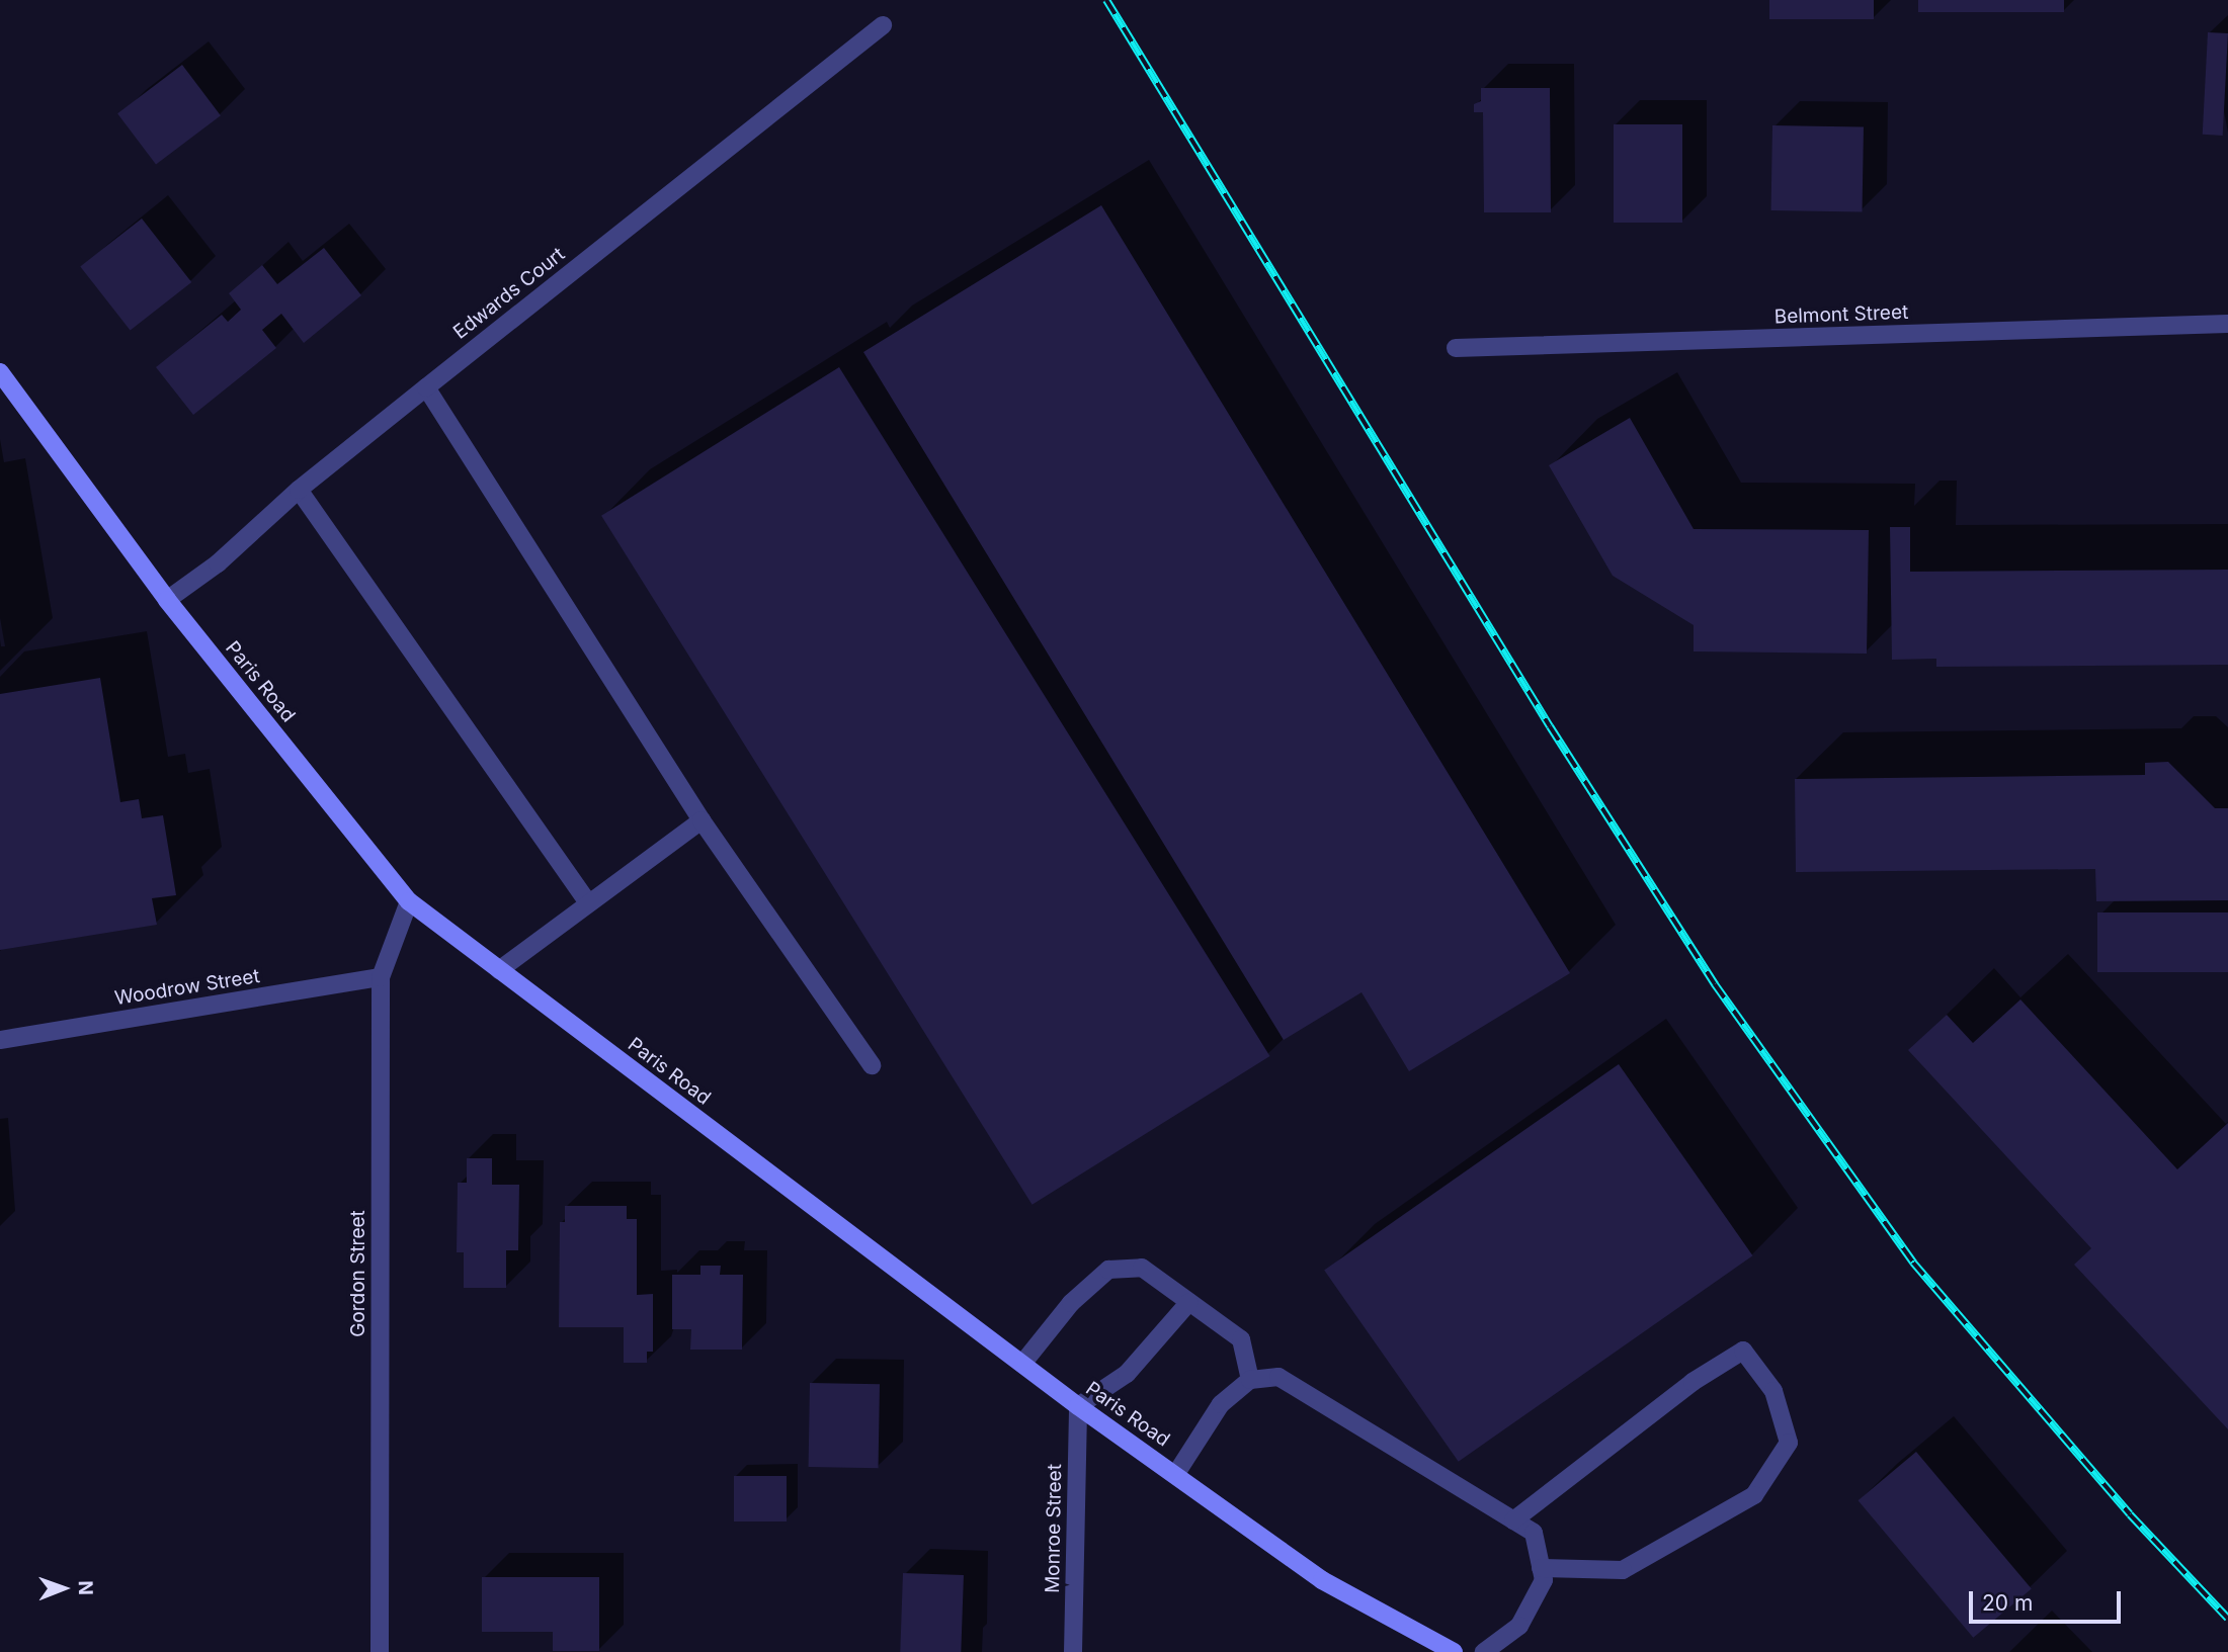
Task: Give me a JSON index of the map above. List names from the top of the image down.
{
  "streets": {
    "main road": ["Paris Road"],
    "street": [
      "Edwards Court",
      "Belmont Street",
      "Woodrow Street",
      "Gordon Street",
      "Monroe Street"
    ]
  },
  "crossings": [
    ["Edwards Court", "Paris Road"],
    ["Paris Road", "Gordon Street"],
    ["Paris Road", "Monroe Street"],
    ["Woodrow Street", "Gordon Street"]
  ],
  "scale_bar": "20 m",
  "north": "right"
}
